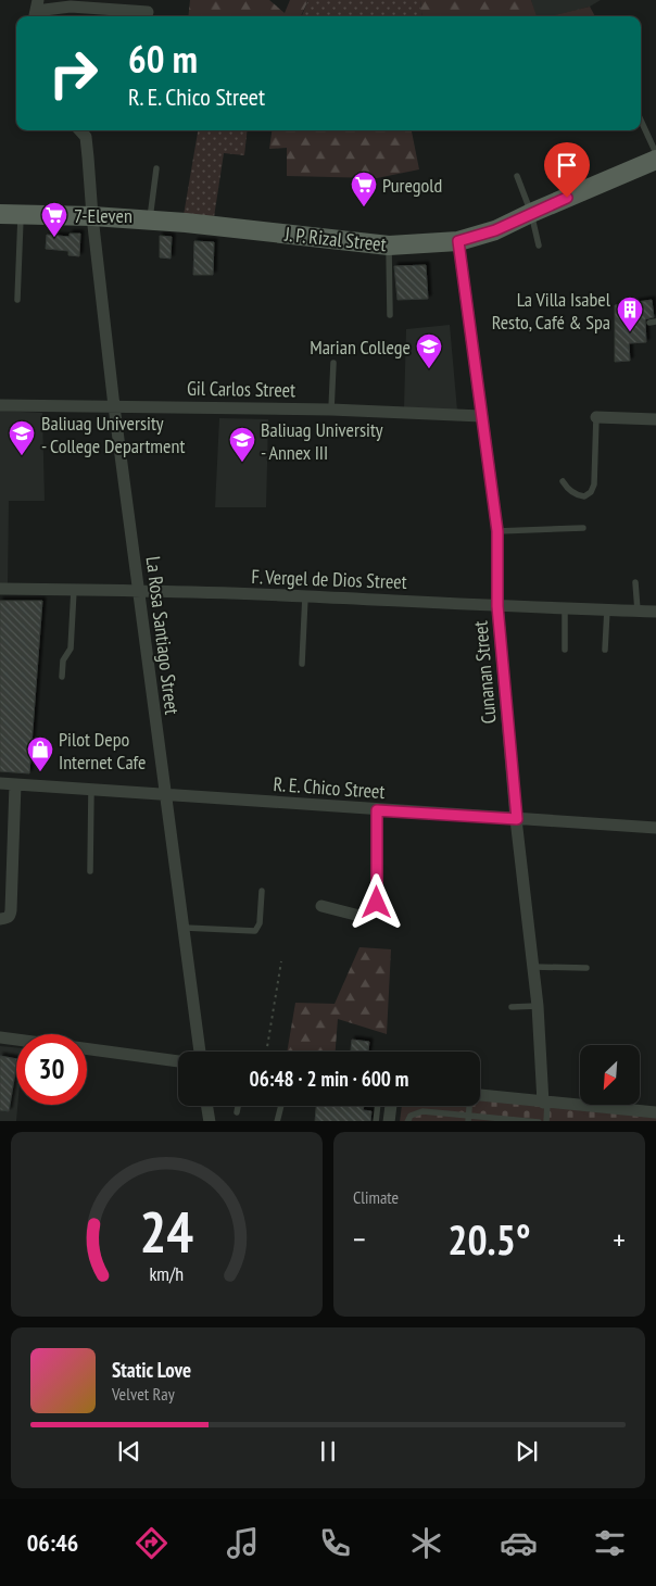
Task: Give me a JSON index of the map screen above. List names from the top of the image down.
{
  "streets": {
    "main road": ["J. P. Rizal Street"],
    "street": [
      "Gil Carlos Street",
      "F. Vergel de Dios Street",
      "La Rosa Santiago Street",
      "Cunanan Street",
      "R. E. Chico Street"
    ]
  },
  "crossings": [
    ["J. P. Rizal Street", "La Rosa Santiago Street"],
    ["J. P. Rizal Street", "Cunanan Street"],
    ["Gil Carlos Street", "La Rosa Santiago Street"],
    ["Gil Carlos Street", "Cunanan Street"],
    ["F. Vergel de Dios Street", "La Rosa Santiago Street"],
    ["F. Vergel de Dios Street", "Cunanan Street"],
    ["La Rosa Santiago Street", "R. E. Chico Street"],
    ["Cunanan Street", "R. E. Chico Street"]
  ],
  "places": {
    "supermarket": ["Puregold", "7-Eleven"],
    "building": ["La Villa Isabel Resto, Café & Spa"],
    "school or university": ["Marian College", "Baliuag University - College Department", "Baliuag University - Annex III"],
    "shop": ["Pilot Depo Internet Cafe"]
  },
  "north": "bottom left",
  "page": {
    "turn": ["60 m", "R. E. Chico Street"],
    "limit": "30",
    "trip": "06:48 · 2 min · 600 m",
    "tile": "Climate",
    "heat": ["−", "20.5°", "+"],
    "song": ["Static Love", "Velvet Ray"],
    "tabs": "06:46",
    "gauge": ["24", "km/h"]
  }
}
